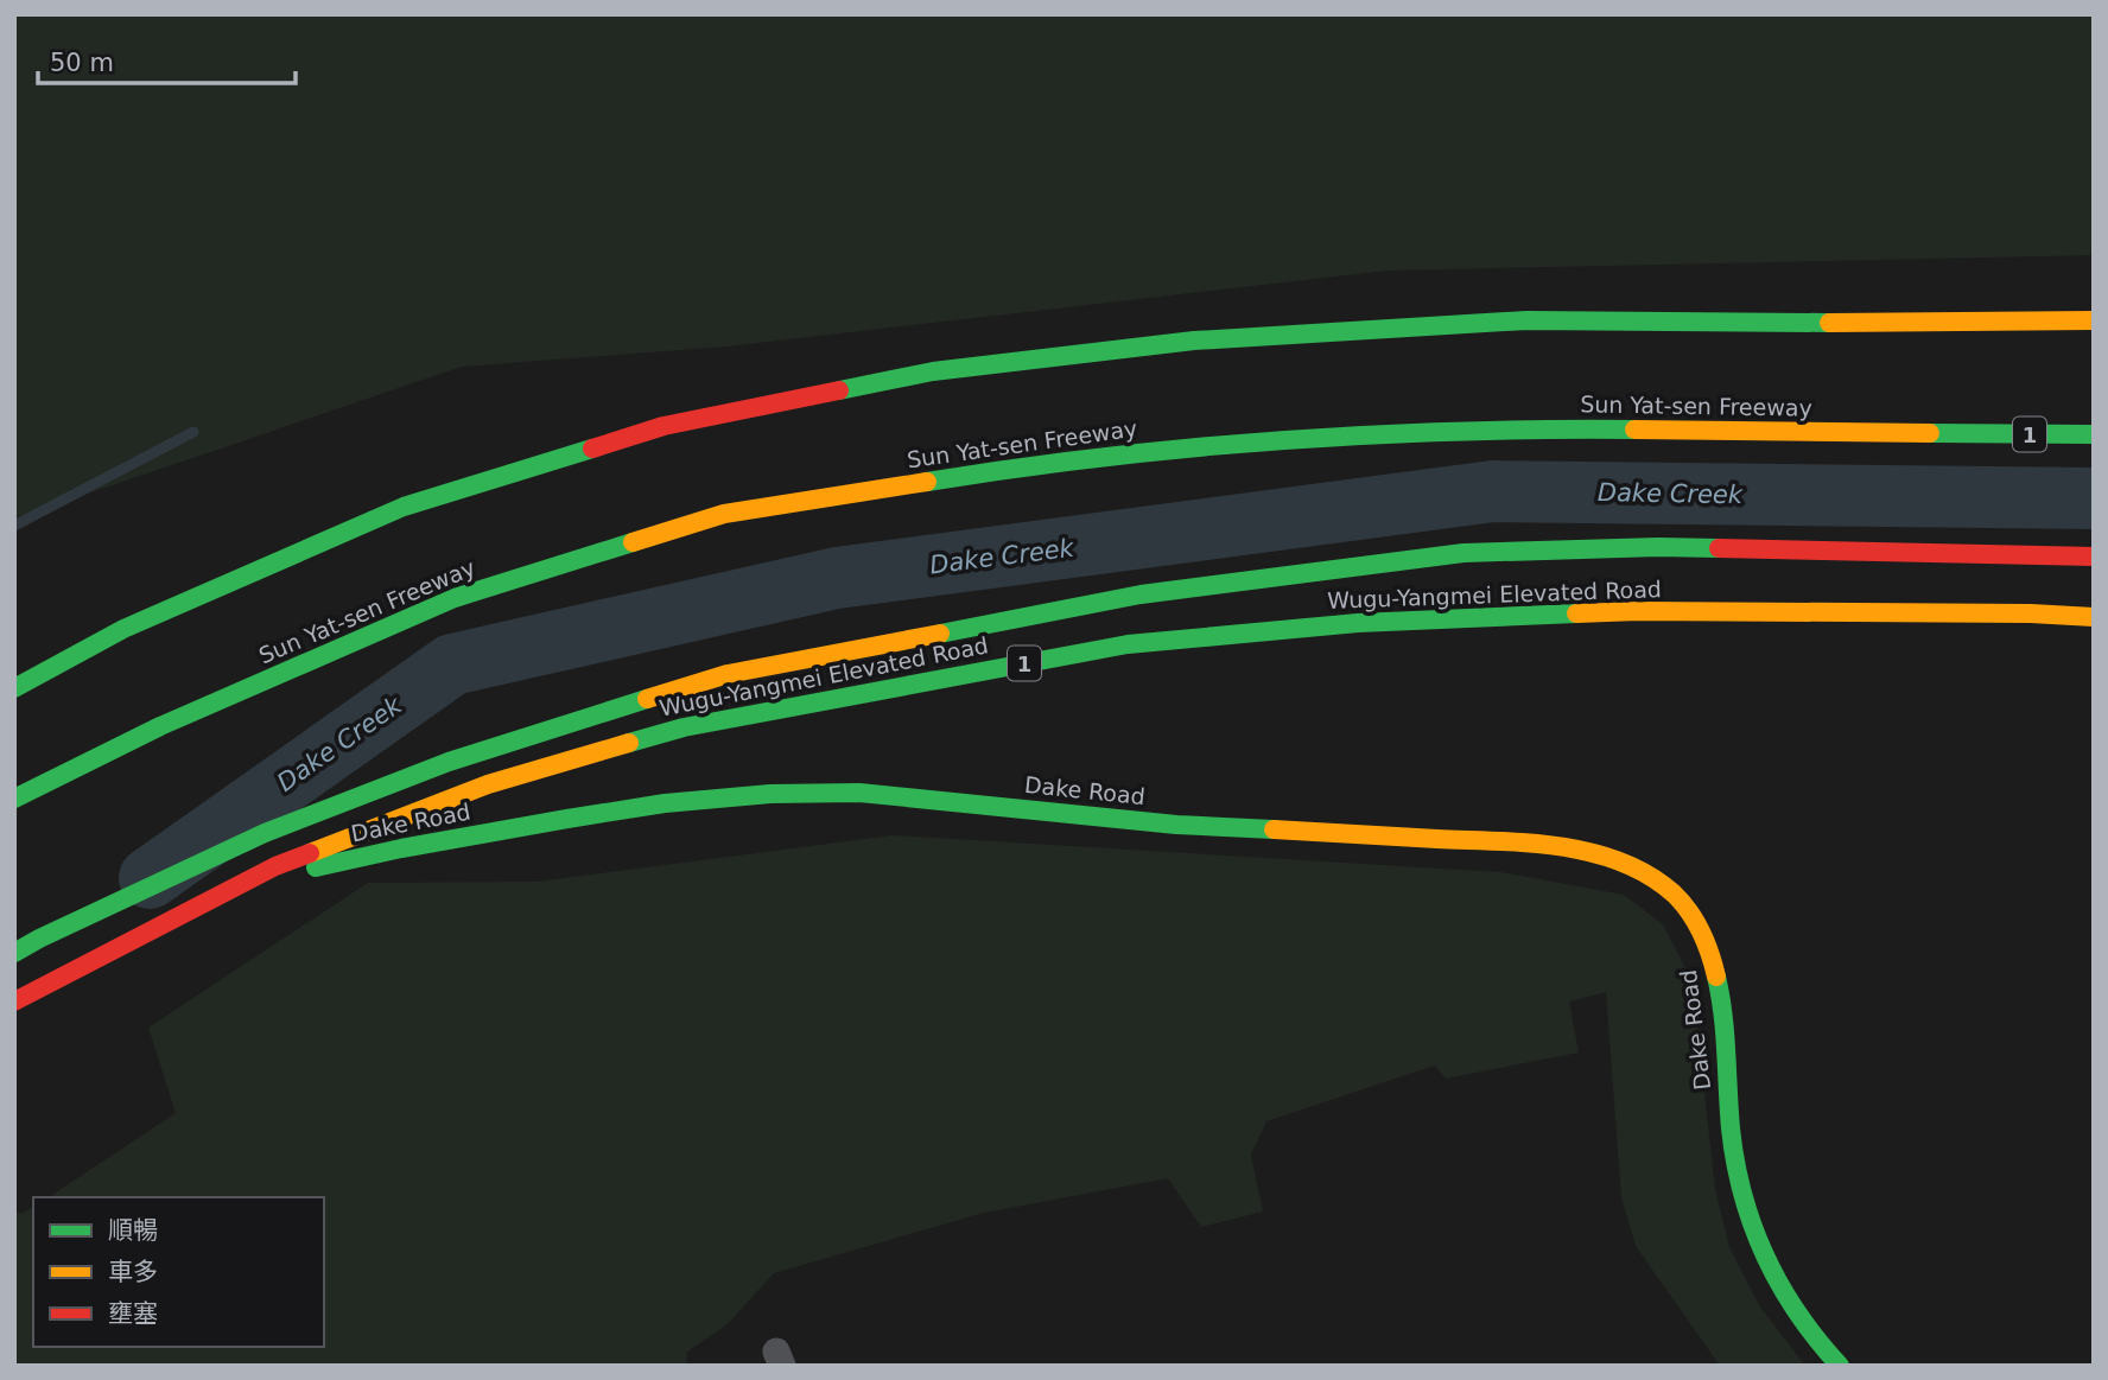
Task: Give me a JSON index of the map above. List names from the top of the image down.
{
  "streets": {
    "main road": [
      "Sun Yat-sen Freeway",
      "1",
      "Wugu-Yangmei Elevated Road",
      "Dake Road"
    ]
  },
  "crossings": [
    ["Wugu-Yangmei Elevated Road", "Dake Road"]
  ],
  "water": ["Dake Creek"],
  "legend": ["順暢", "車多", "壅塞"],
  "scale_bar": "50 m"
}
